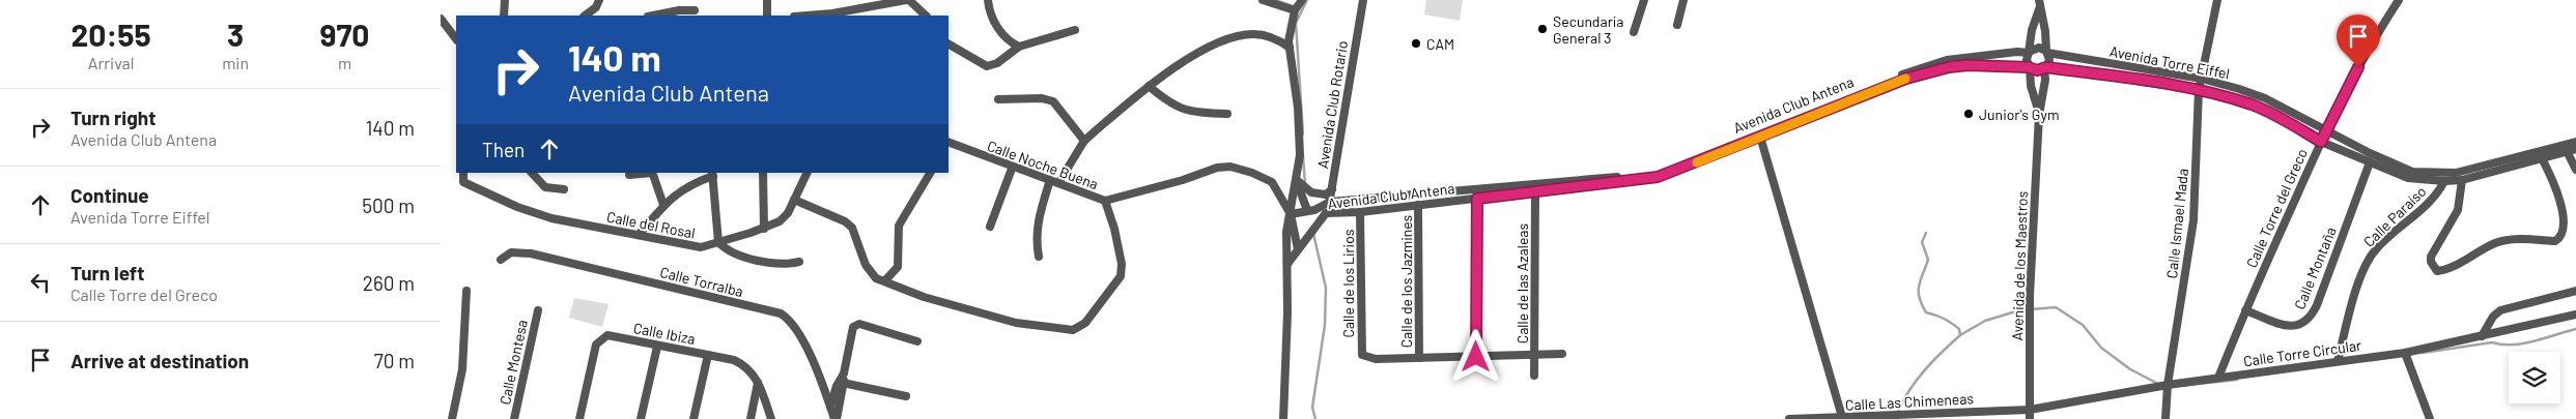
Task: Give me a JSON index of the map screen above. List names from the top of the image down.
{
  "streets": {
    "street": [
      "Avenida Torre Eiffel",
      "Avenida Club Rotario",
      "Avenida Club Antena",
      "Calle Noche Buena",
      "Calle Torre del Greco",
      "Calle Paraíso",
      "Calle Ismael Mada",
      "Calle del Rosal",
      "Avenida de los Maestros",
      "Calle Montaña",
      "Calle Torralba",
      "Calle de los Jazmines",
      "Calle de los Lirios",
      "Calle de las Azaleas",
      "Calle Ibiza",
      "Calle Torre Circular",
      "Calle Montesa",
      "Calle Las Chimeneas"
    ]
  },
  "crossings": [
    ["Avenida Torre Eiffel", "Avenida Club Antena"],
    ["Avenida Torre Eiffel", "Calle Torre del Greco"],
    ["Avenida Torre Eiffel", "Calle Paraíso"],
    ["Avenida Torre Eiffel", "Calle Ismael Mada"],
    ["Avenida Torre Eiffel", "Avenida de los Maestros"],
    ["Avenida Torre Eiffel", "Calle Montaña"],
    ["Avenida Club Rotario", "Avenida Club Antena"],
    ["Avenida Club Antena", "Calle Noche Buena"],
    ["Avenida Club Antena", "Avenida de los Maestros"],
    ["Avenida Club Antena", "Calle de los Jazmines"],
    ["Avenida Club Antena", "Calle de los Lirios"],
    ["Avenida Club Antena", "Calle de las Azaleas"],
    ["Calle Torre del Greco", "Calle Montaña"],
    ["Calle Torre del Greco", "Calle Torre Circular"],
    ["Calle Paraíso", "Calle Torre Circular"],
    ["Calle Ismael Mada", "Calle Torre Circular"],
    ["Avenida de los Maestros", "Calle Torre Circular"],
    ["Avenida de los Maestros", "Calle Las Chimeneas"],
    ["Calle de los Jazmines", "Calle de los Lirios"],
    ["Calle Torre Circular", "Calle Las Chimeneas"]
  ],
  "places": ["Secundaria General 3", "CAM", "Junior's Gym"],
  "page": {
    "eta": [
      "20:55",
      "Arrival",
      "3",
      "min",
      "970",
      "m"
    ],
    "turn": ["140 m", "Avenida Club Antena"],
    "list": [
      {
        "name": "Turn right",
        "note": "Avenida Club Antena",
        "value": "140 m"
      },
      {
        "name": "Continue",
        "note": "Avenida Torre Eiffel",
        "value": "500 m"
      },
      {
        "name": "Turn left",
        "note": "Calle Torre del Greco",
        "value": "260 m"
      },
      {
        "name": "Arrive at destination",
        "value": "70 m"
      }
    ],
    "then": "Then"
  }
}
